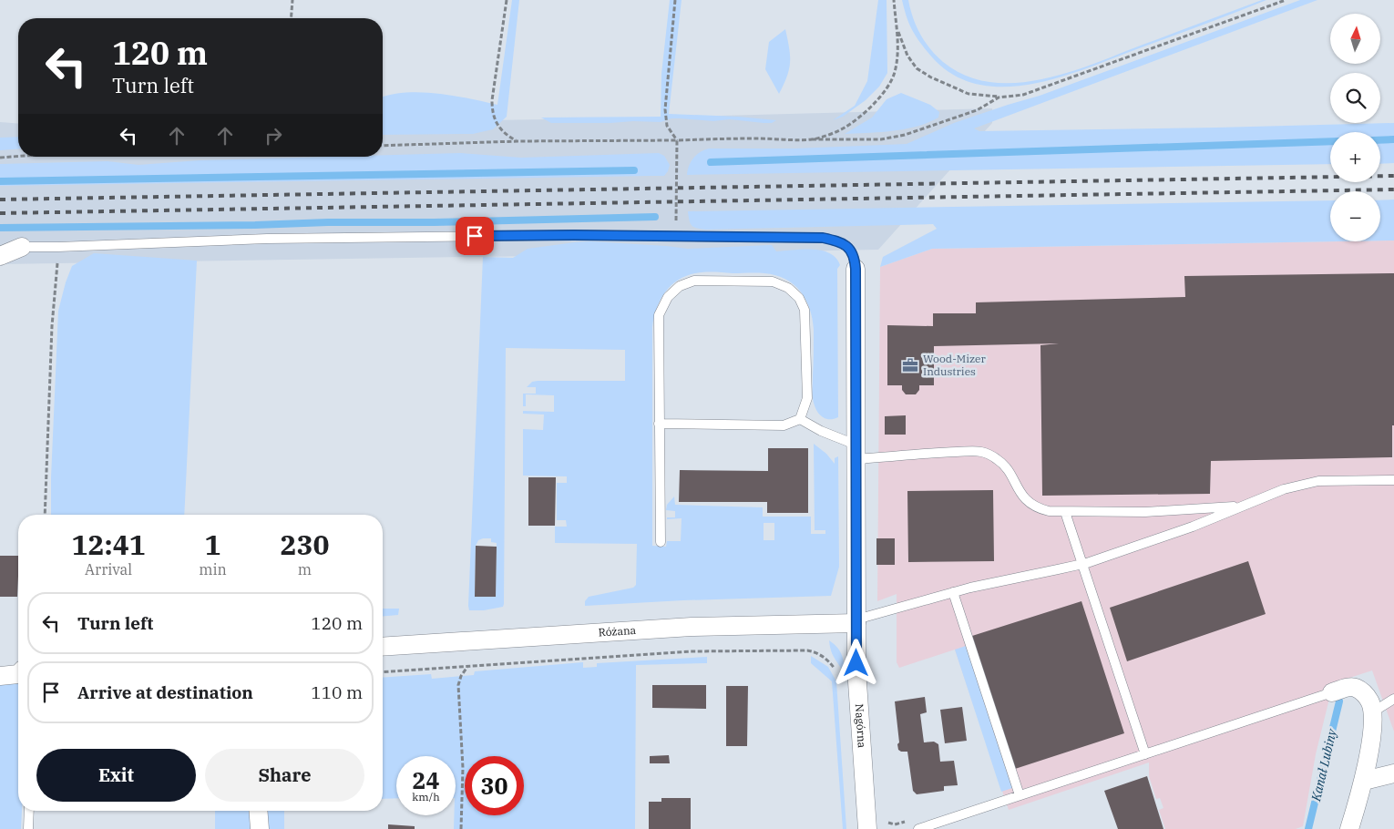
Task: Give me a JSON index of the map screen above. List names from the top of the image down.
{
  "streets": {
    "street": ["Różana", "Nagórna"]
  },
  "crossings": [
    ["Różana", "Nagórna"]
  ],
  "water": ["Kanał Lubiny"],
  "places": {
    "office": ["Wood-Mizer Industries"]
  },
  "north": "top",
  "page": {
    "map_buttons": ["+", "−"],
    "turn": ["120 m", "Turn left"],
    "eta": [
      "12:41",
      "Arrival",
      "1",
      "min",
      "230",
      "m"
    ],
    "list": [
      {
        "name": "Turn left",
        "value": "120 m"
      },
      {
        "name": "Arrive at destination",
        "value": "110 m"
      }
    ],
    "buttons": ["Exit", "Share"],
    "speed": "24 km/h",
    "limit": "30"
  }
}
